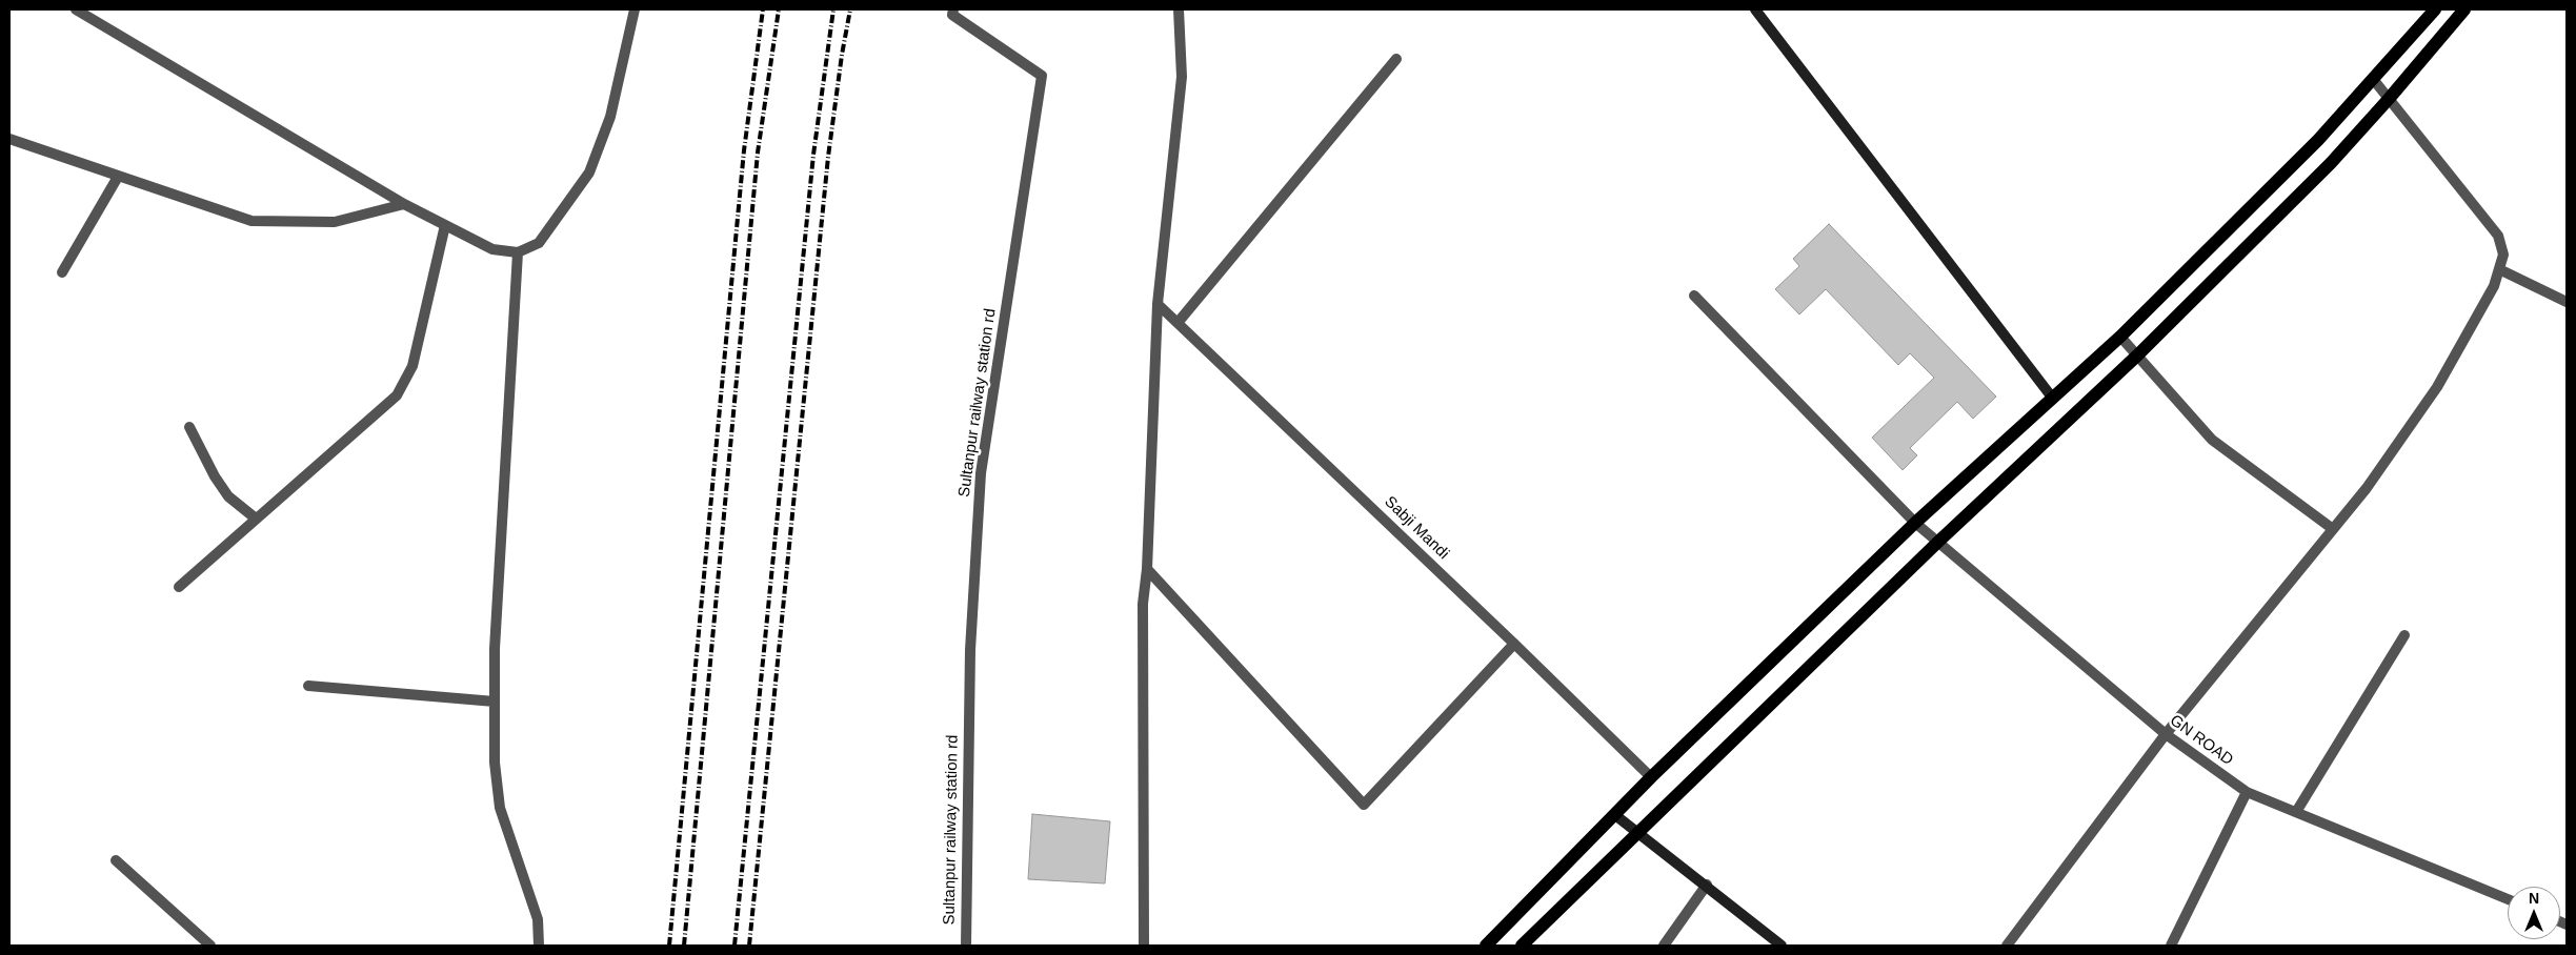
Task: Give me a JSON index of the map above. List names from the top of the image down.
{
  "streets": {
    "street": ["Sultanpur railway station rd", "Sabji Mandi", "GN ROAD"]
  },
  "north": "top"
}
